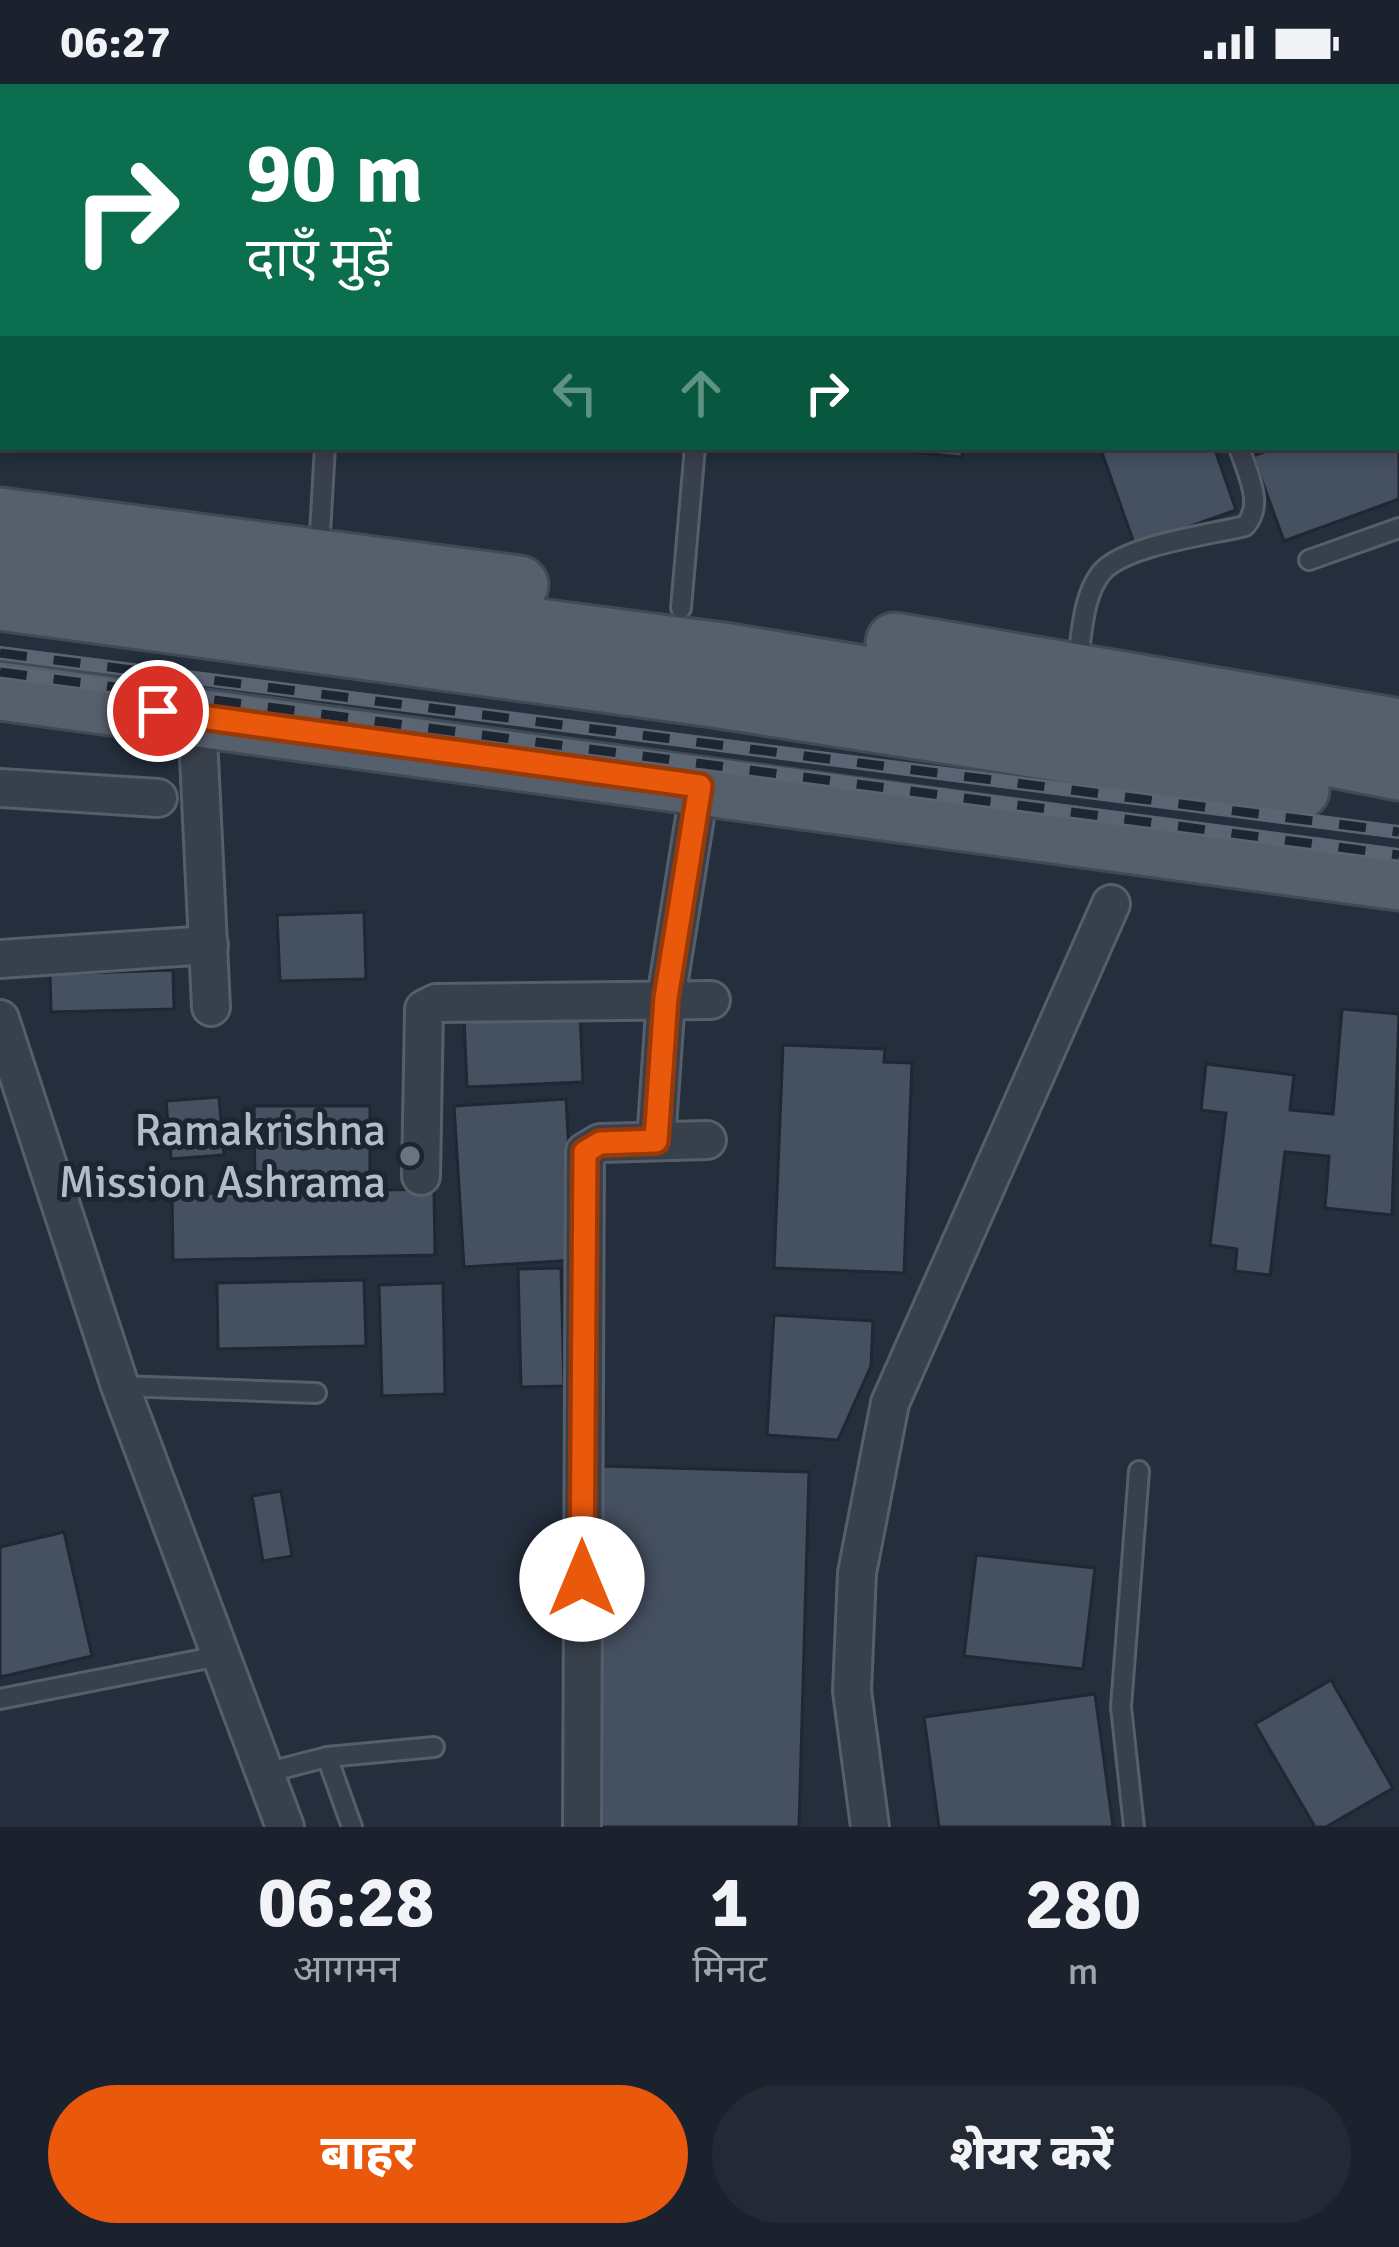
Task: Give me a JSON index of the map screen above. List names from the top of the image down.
{
  "places": ["Ramakrishna Mission Ashrama"],
  "page": {
    "status": "06:27",
    "turn": ["90 m", "दाएँ मुड़ें"],
    "eta": [
      "06:28",
      "आगमन",
      "1",
      "मिनट",
      "280",
      "m"
    ],
    "buttons": ["बाहर", "शेयर करें"]
  }
}
